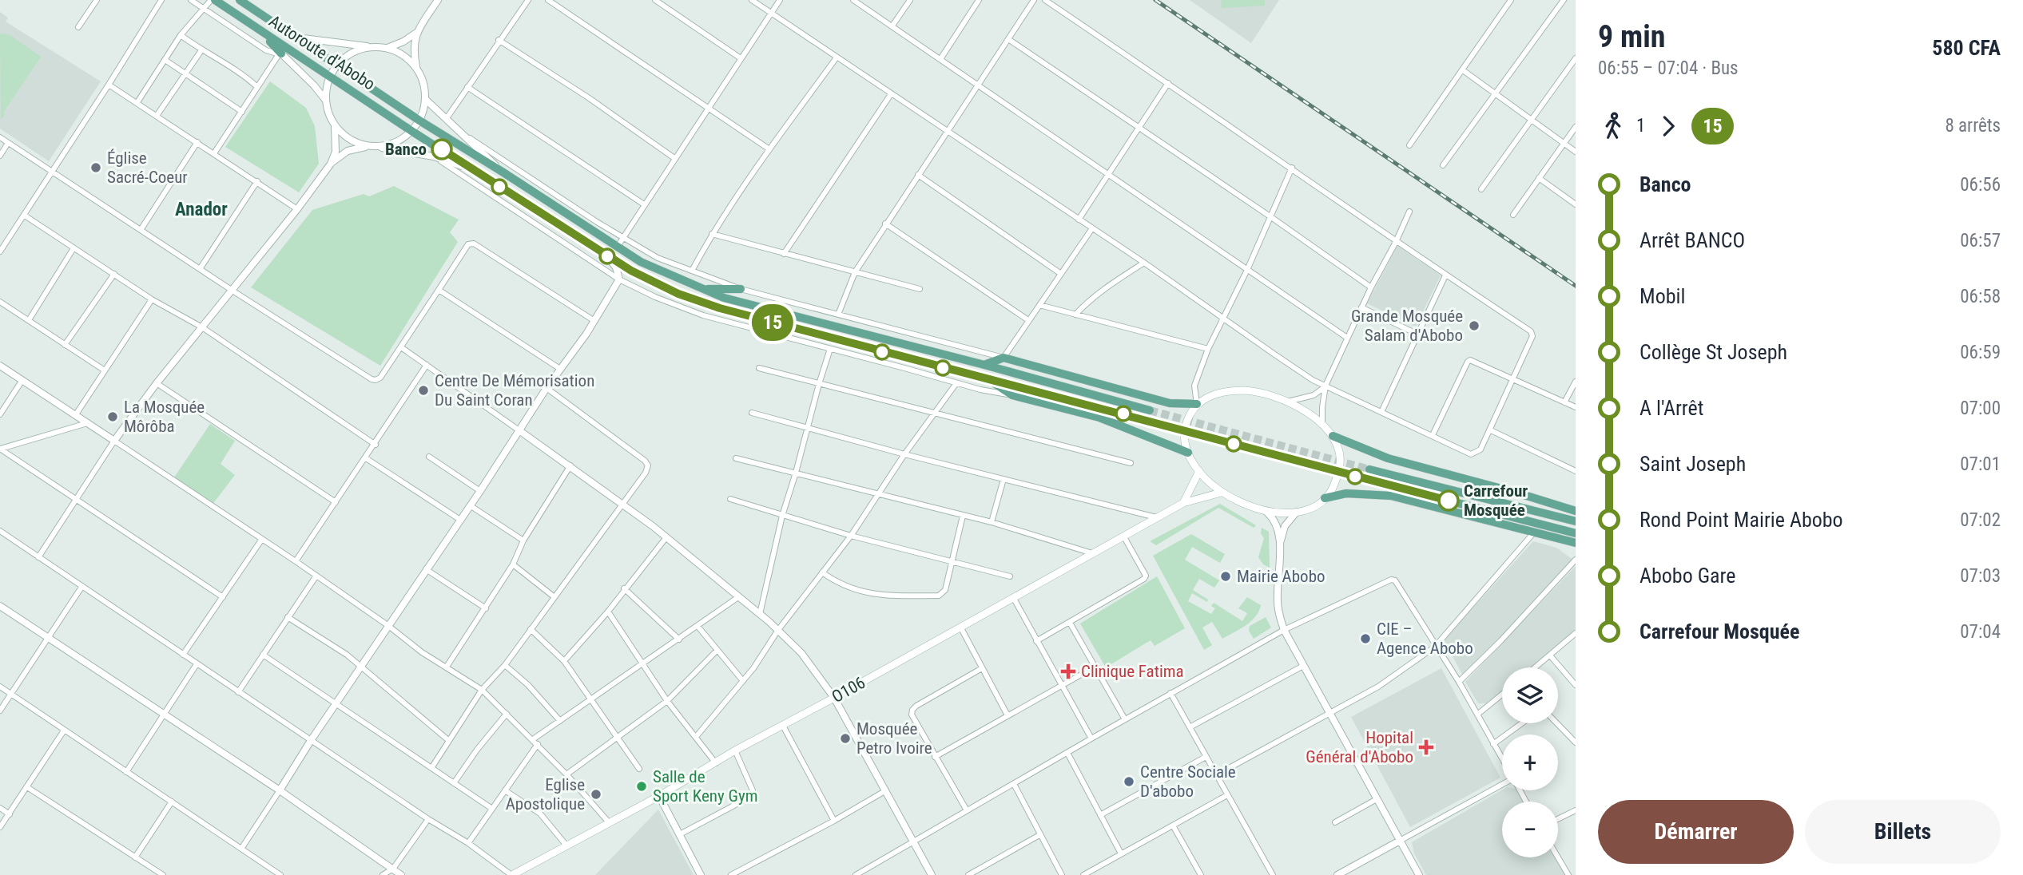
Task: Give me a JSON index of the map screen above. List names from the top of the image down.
{
  "streets": {
    "main road": ["Autoroute d'Abobo", "O106"]
  },
  "districts": ["Anador"],
  "places": {
    "other": [
      "Banco",
      "Église Sacré-Coeur",
      "Grande Mosquée Salam d'Abobo",
      "Centre De Mémorisation Du Saint Coran",
      "La Mosquée Môrôba",
      "Carrefour Mosquée",
      "Mairie Abobo",
      "CIE – Agence Abobo",
      "Mosquée Petro Ivoire",
      "Centre Sociale D'abobo",
      "Salle de Sport Keny Gym",
      "Eglise Apostolique"
    ],
    "health": ["Clinique Fatima", "Hopital Général d'Abobo"]
  },
  "lines": ["bus line 15"],
  "page": {
    "on_map": "15",
    "heading": ["9 min", "06:55 – 07:04 · Bus", "580 CFA"],
    "legs": ["1", "15", "8 arrêts"],
    "list": [
      {
        "name": "Banco",
        "value": "06:56"
      },
      {
        "name": "Arrêt BANCO",
        "value": "06:57"
      },
      {
        "name": "Mobil",
        "value": "06:58"
      },
      {
        "name": "Collège St Joseph",
        "value": "06:59"
      },
      {
        "name": "A l'Arrêt",
        "value": "07:00"
      },
      {
        "name": "Saint Joseph",
        "value": "07:01"
      },
      {
        "name": "Rond Point Mairie Abobo",
        "value": "07:02"
      },
      {
        "name": "Abobo Gare",
        "value": "07:03"
      },
      {
        "name": "Carrefour Mosquée",
        "value": "07:04"
      }
    ],
    "map_buttons": ["+", "−"],
    "buttons": ["Démarrer", "Billets"]
  }
}
